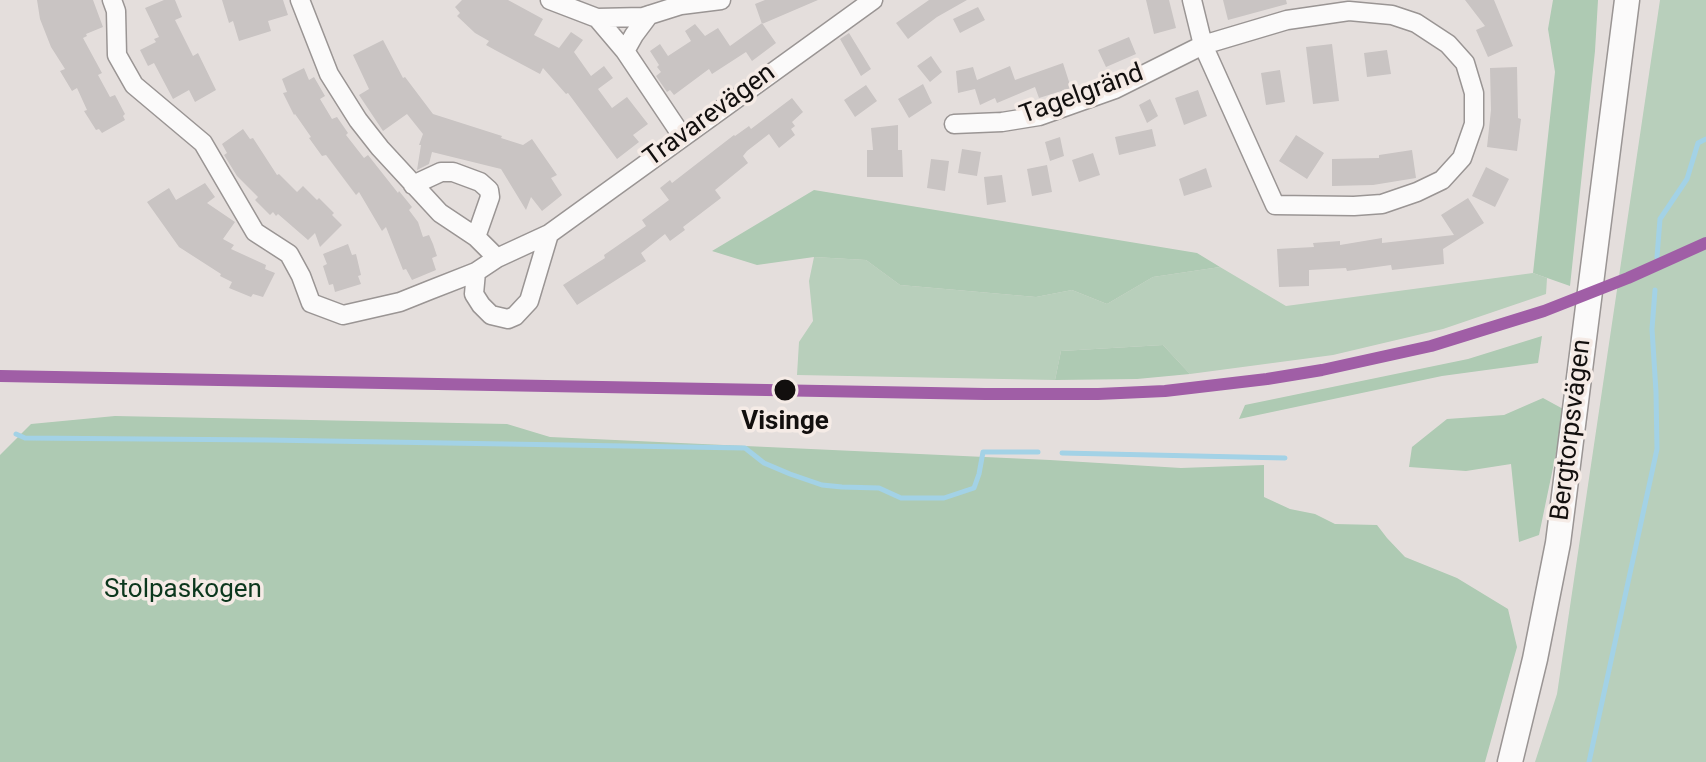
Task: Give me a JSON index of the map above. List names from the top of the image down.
{
  "streets": {
    "main road": ["Bergtorpsvägen"],
    "street": ["Tagelgränd", "Travarevägen"]
  },
  "parks": ["Stolpaskogen"],
  "places": ["Visinge"]
}
